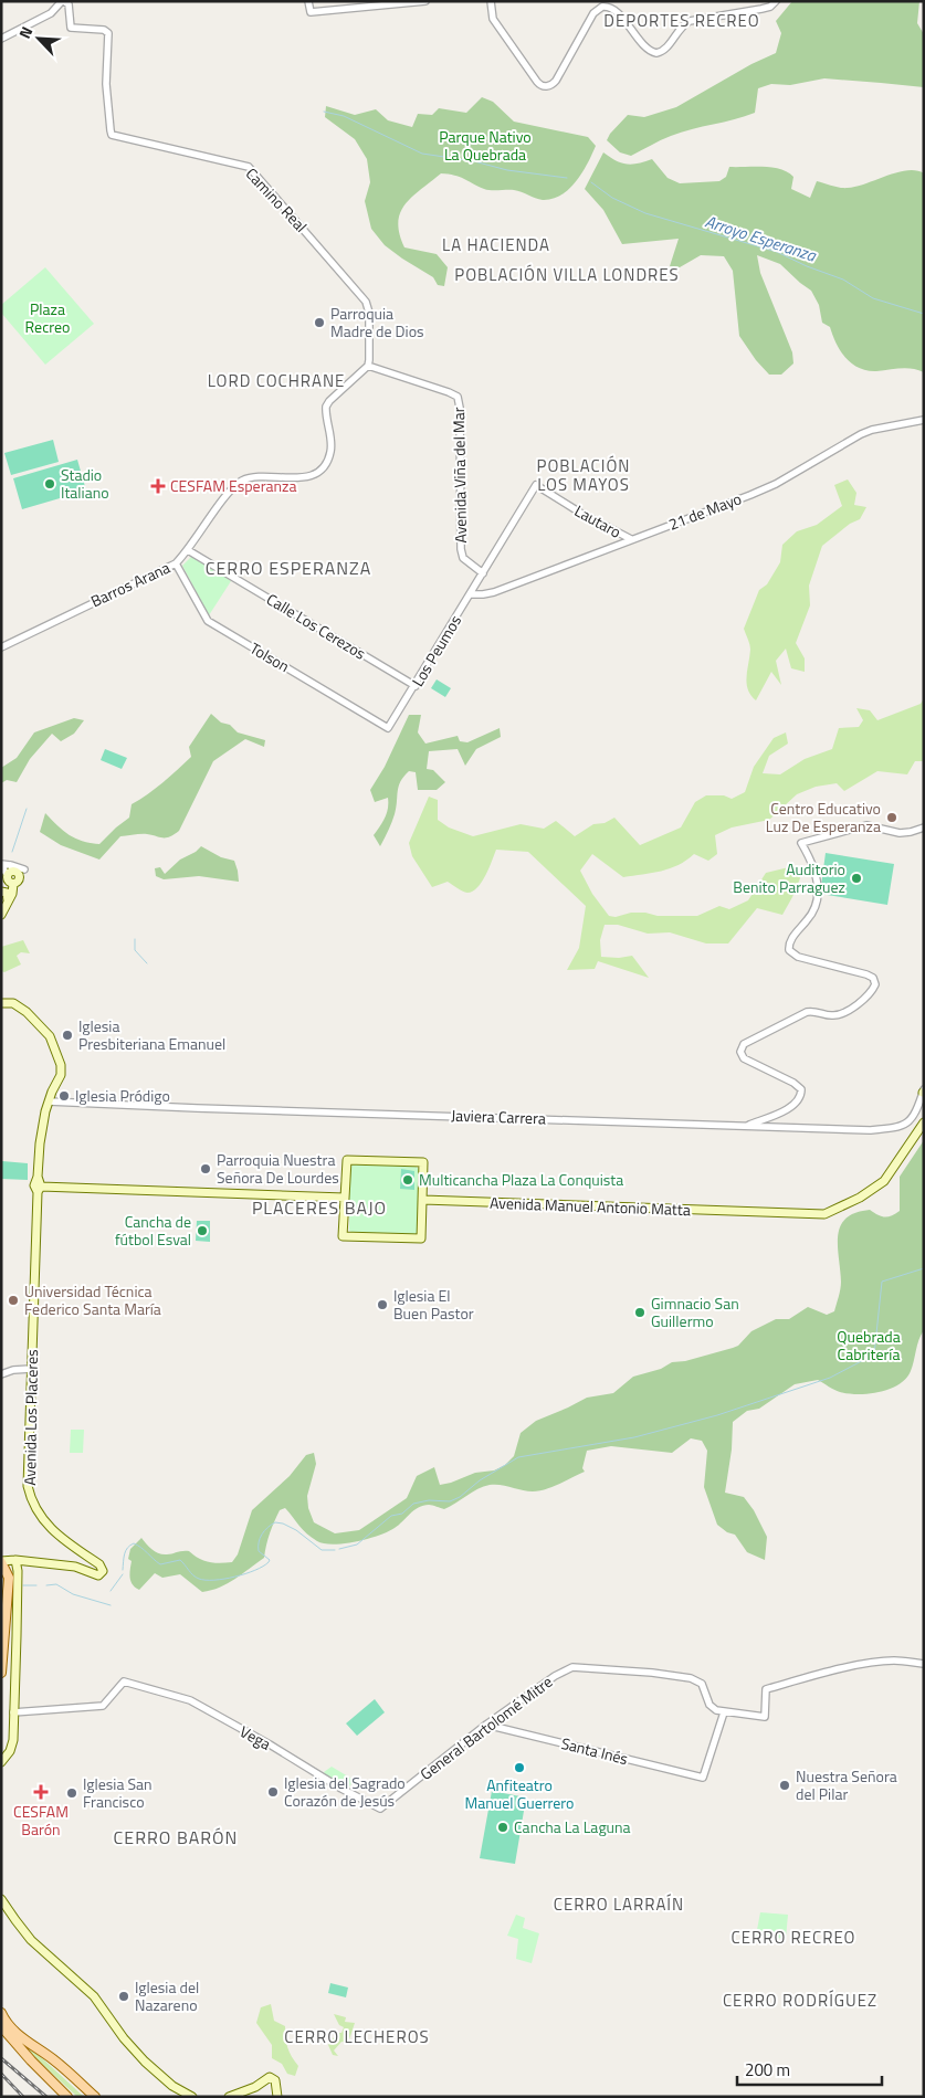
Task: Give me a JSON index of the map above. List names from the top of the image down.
{
  "streets": {
    "main road": ["Avenida Manuel Antonio Matta", "Avenida Los Placeres"],
    "street": [
      "Camino Real",
      "Avenida Viña del Mar",
      "21 de Mayo",
      "Lautaro",
      "Barros Arana",
      "Calle Los Cerezos",
      "Los Peumos",
      "Tolson",
      "Javiera Carrera",
      "General Bartolomé Mitre",
      "Vega",
      "Santa Inés"
    ]
  },
  "crossings": [
    ["Camino Real", "Avenida Viña del Mar"],
    ["Camino Real", "Barros Arana"],
    ["Avenida Viña del Mar", "Barros Arana"],
    ["Avenida Viña del Mar", "Los Peumos"],
    ["21 de Mayo", "Lautaro"],
    ["21 de Mayo", "Los Peumos"],
    ["Lautaro", "Los Peumos"],
    ["Barros Arana", "Calle Los Cerezos"],
    ["Barros Arana", "Tolson"],
    ["Calle Los Cerezos", "Los Peumos"],
    ["Los Peumos", "Tolson"],
    ["Javiera Carrera", "Avenida Los Placeres"],
    ["General Bartolomé Mitre", "Vega"],
    ["General Bartolomé Mitre", "Santa Inés"]
  ],
  "districts": [
    "DEPORTES RECREO",
    "LA HACIENDA",
    "POBLACIÓN VILLA LONDRES",
    "LORD COCHRANE",
    "POBLACIÓN LOS MAYOS",
    "CERRO ESPERANZA",
    "PLACERES BAJO",
    "CERRO BARÓN",
    "CERRO LARRAÍN",
    "CERRO RECREO",
    "CERRO RODRÍGUEZ",
    "CERRO LECHEROS"
  ],
  "water": ["Arroyo Esperanza"],
  "parks": ["Parque Nativo La Quebrada", "Plaza Recreo", "Quebrada Cabritería"],
  "places": {
    "other": [
      "Parroquia Madre de Dios",
      "Stadio Italiano",
      "Centro Educativo Luz De Esperanza",
      "Auditorio Benito Parraguez",
      "Iglesia Presbiteriana Emanuel",
      "Iglesia Pródigo",
      "Parroquia Nuestra Señora De Lourdes",
      "Multicancha Plaza La Conquista",
      "Cancha de fútbol Esval",
      "Universidad Técnica Federico Santa María",
      "Iglesia El Buen Pastor",
      "Gimnacio San Guillermo",
      "Anfiteatro Manuel Guerrero",
      "Nuestra Señora del Pilar",
      "Iglesia del Sagrado Corazón de Jesús",
      "Iglesia San Francisco",
      "Cancha La Laguna",
      "Iglesia del Nazareno"
    ],
    "health": ["CESFAM Esperanza", "CESFAM Barón"]
  },
  "scale_bar": "200 m",
  "north": "top left"
}
